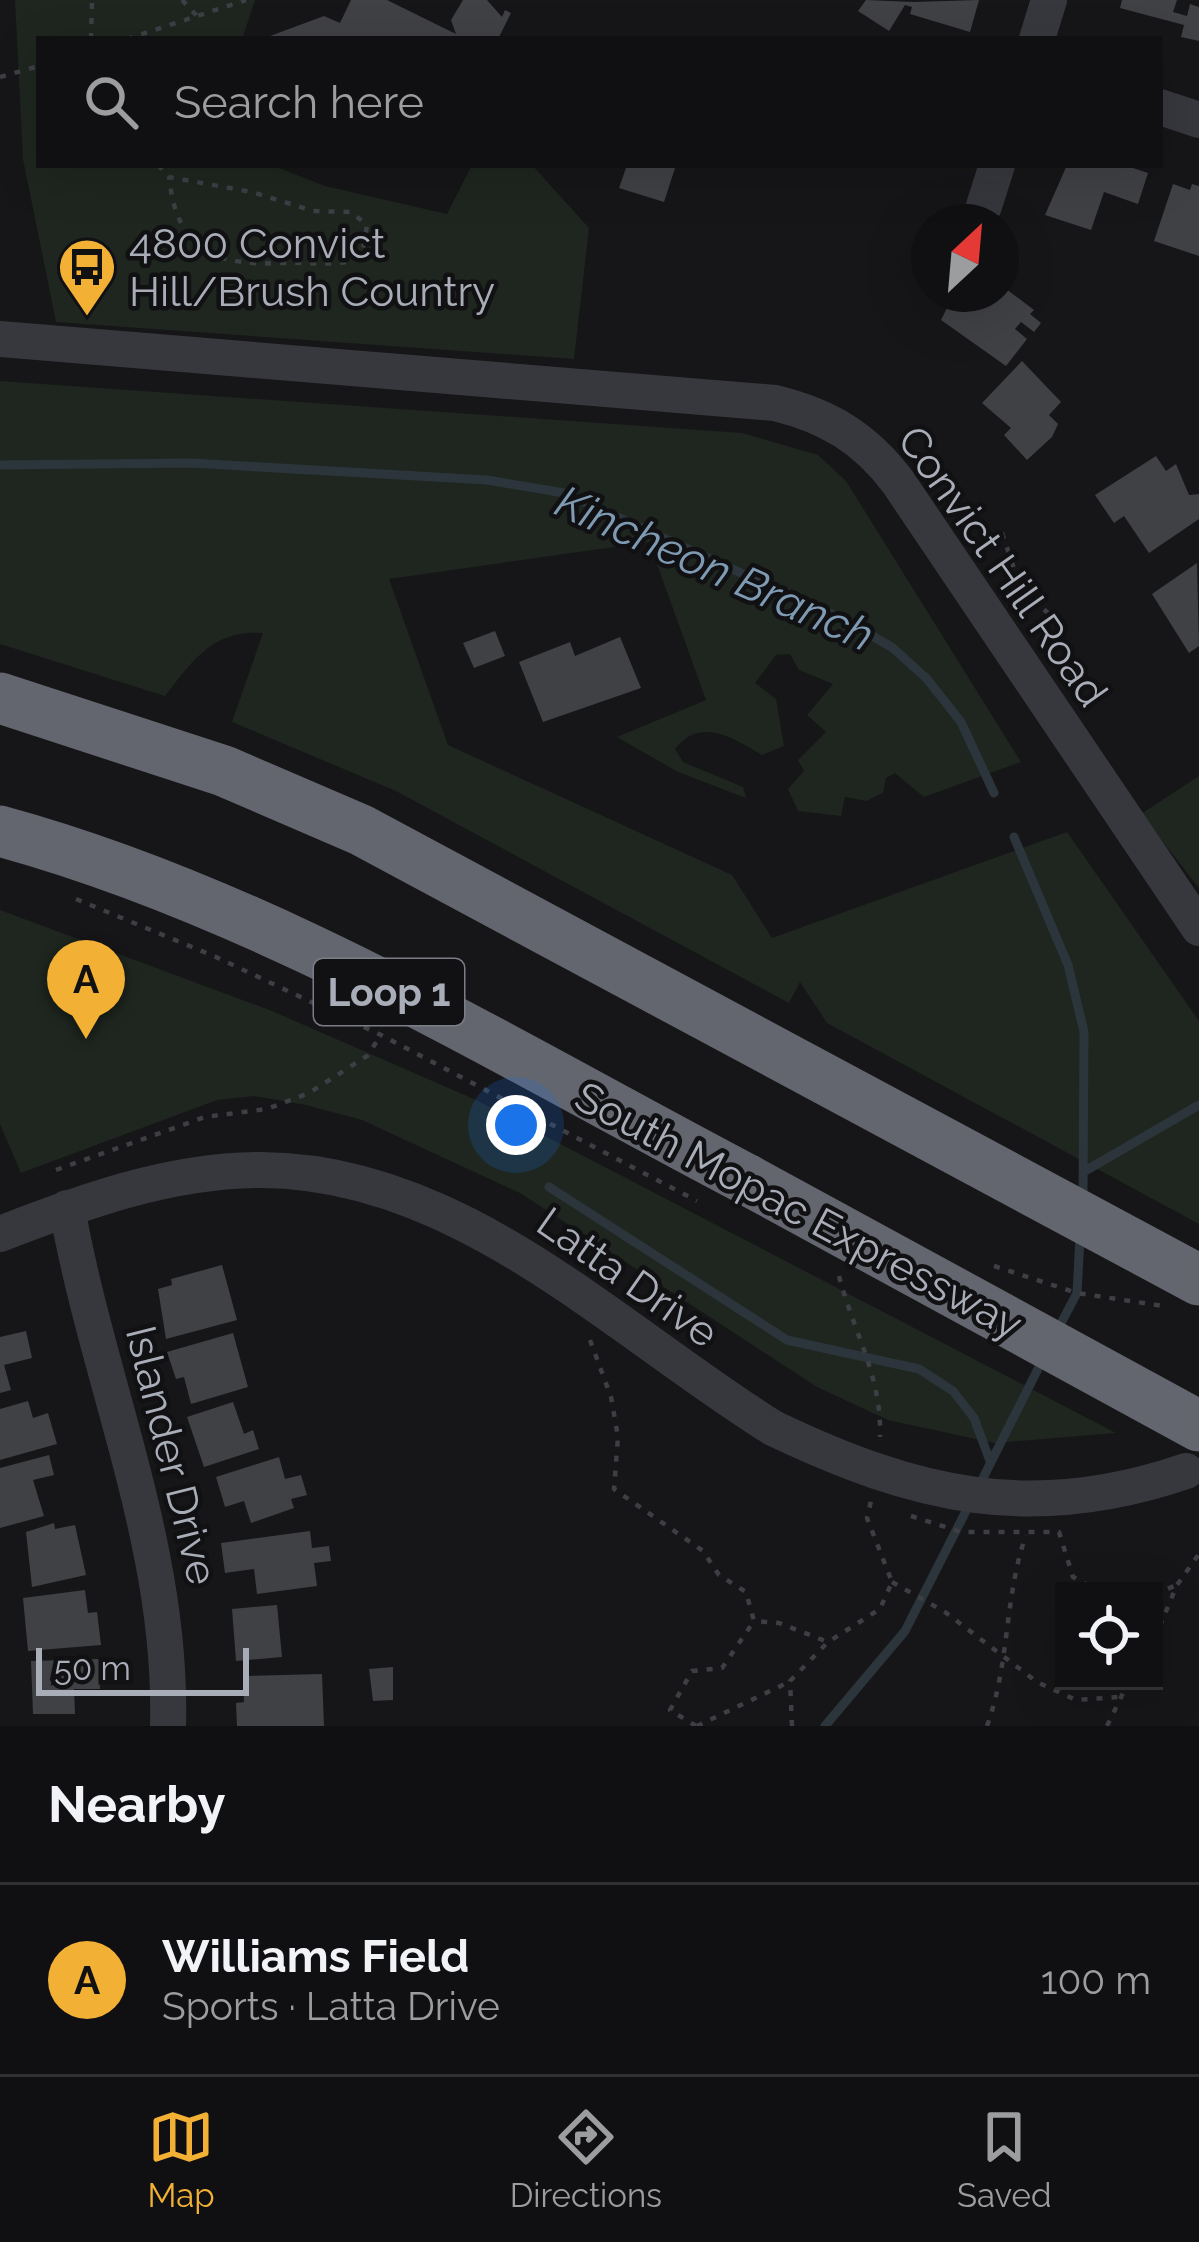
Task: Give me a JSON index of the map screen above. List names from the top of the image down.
{
  "streets": {
    "highway": ["Loop 1", "South Mopac Expressway"],
    "street": ["Convict Hill Road", "Latta Drive", "Islander Drive"]
  },
  "crossings": [
    ["Latta Drive", "Islander Drive"]
  ],
  "water": ["Kincheon Branch"],
  "places": {
    "bus stop": ["4800 Convict Hill/Brush Country"]
  },
  "scale_bar": "50 m",
  "north": "top right",
  "page": {
    "search": "Search here",
    "pins": "A",
    "scale": "50 m",
    "heading": "Nearby",
    "list": [
      {
        "mark": "A",
        "name": "Williams Field",
        "note": "Sports · Latta Drive",
        "value": "100 m"
      }
    ],
    "nav": ["Map", "Directions", "Saved"]
  }
}
